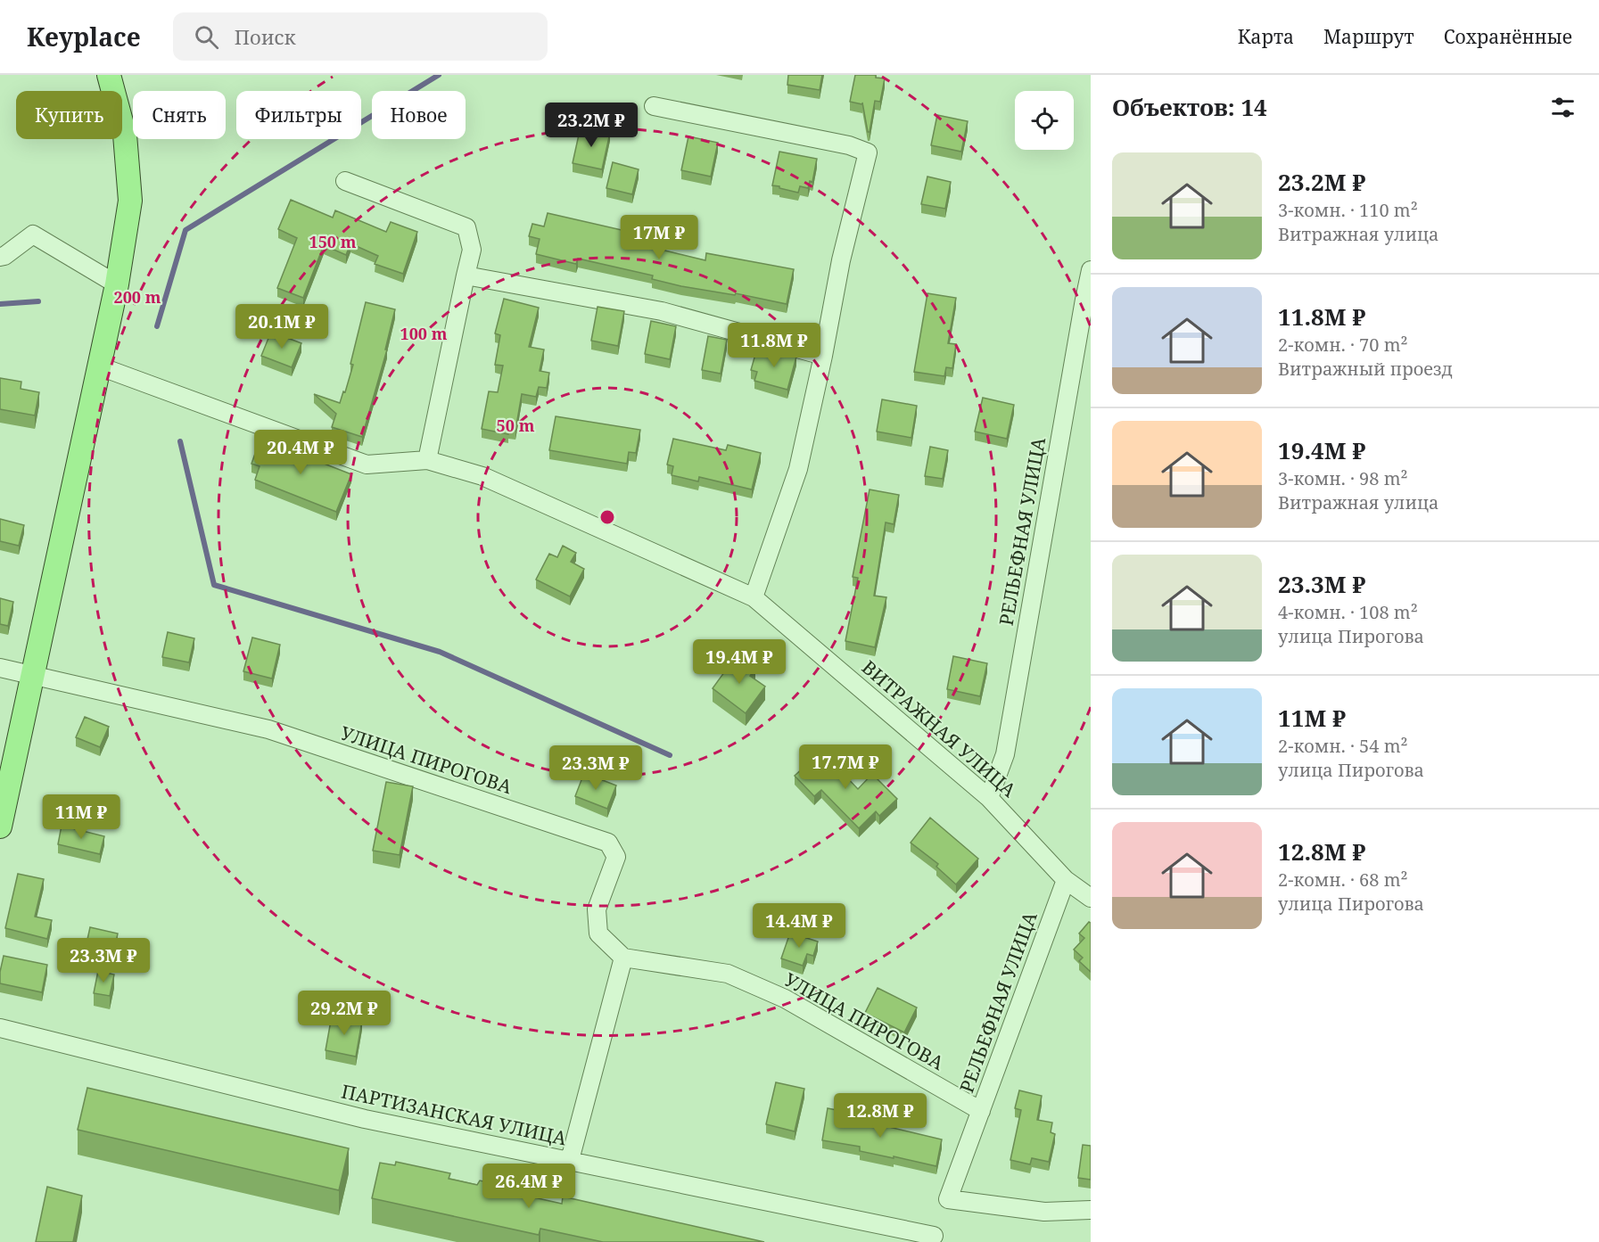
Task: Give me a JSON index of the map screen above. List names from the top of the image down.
{
  "streets": {
    "street": [
      "РЕЛЬЕФНАЯ УЛИЦА",
      "ВИТРАЖНАЯ УЛИЦА",
      "УЛИЦА ПИРОГОВА",
      "ПАРТИЗАНСКАЯ УЛИЦА"
    ]
  },
  "crossings": [
    ["РЕЛЬЕФНАЯ УЛИЦА", "ВИТРАЖНАЯ УЛИЦА"],
    ["РЕЛЬЕФНАЯ УЛИЦА", "УЛИЦА ПИРОГОВА"]
  ],
  "page": {
    "header": "Keyplace",
    "search": "Поиск",
    "nav": ["Карта", "Маршрут", "Сохранённые"],
    "heading": "Объектов: 14",
    "chip": [
      "Купить",
      "Снять",
      "Фильтры",
      "Новое"
    ],
    "price": [
      "23.2M ₽",
      "17M ₽",
      "20.1M ₽",
      "11.8M ₽",
      "20.4M ₽",
      "19.4M ₽",
      "17.7M ₽",
      "23.3M ₽",
      "11M ₽",
      "14.4M ₽",
      "23.3M ₽",
      "29.2M ₽",
      "12.8M ₽",
      "26.4M ₽"
    ],
    "list": [
      {
        "name": "23.2M ₽",
        "note": "3-комн. · 110 m² · Витражная улица"
      },
      {
        "name": "11.8M ₽",
        "note": "2-комн. · 70 m² · Витражный проезд"
      },
      {
        "name": "19.4M ₽",
        "note": "3-комн. · 98 m² · Витражная улица"
      },
      {
        "name": "23.3M ₽",
        "note": "4-комн. · 108 m² · улица Пирогова"
      },
      {
        "name": "11M ₽",
        "note": "2-комн. · 54 m² · улица Пирогова"
      },
      {
        "name": "12.8M ₽",
        "note": "2-комн. · 68 m² · улица Пирогова"
      }
    ]
  },
  "rings": [
    "150 m",
    "200 m",
    "100 m",
    "50 m"
  ]
}
